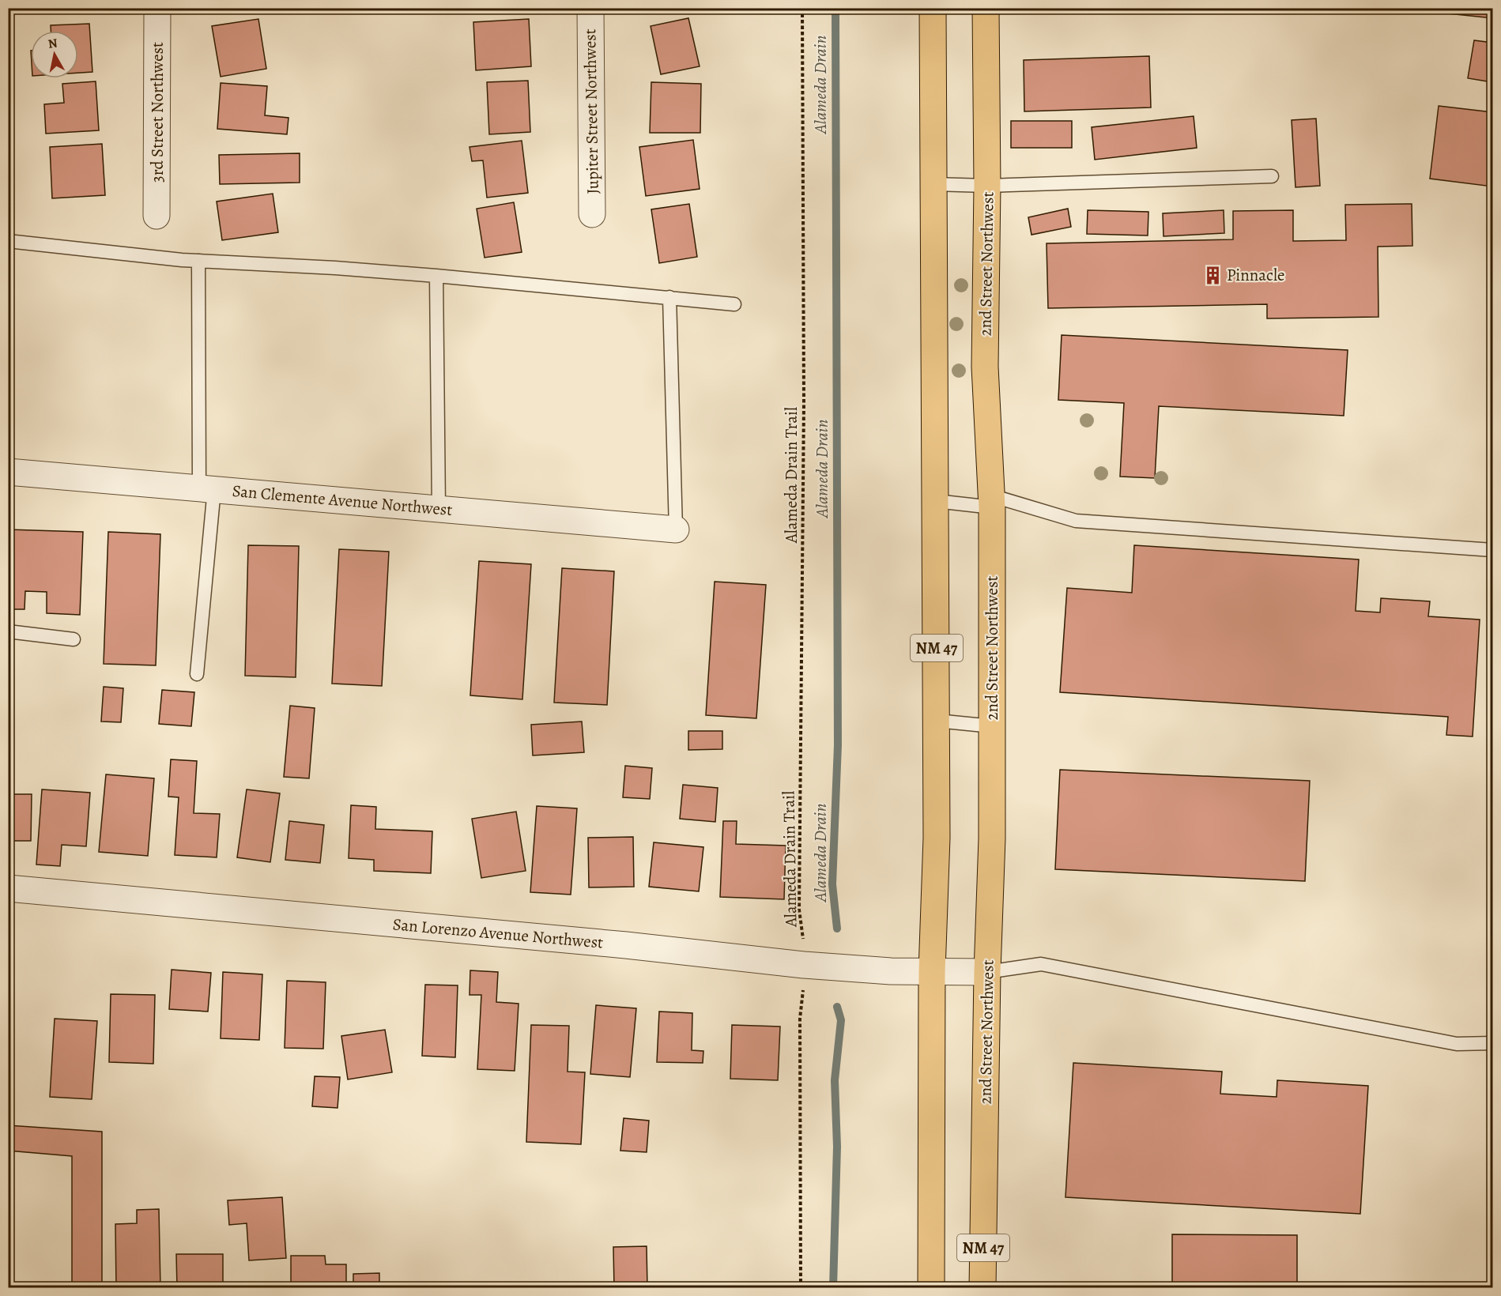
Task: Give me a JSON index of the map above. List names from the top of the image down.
{
  "streets": {
    "main road": ["2nd Street Northwest", "NM 47"],
    "street": [
      "Jupiter Street Northwest",
      "3rd Street Northwest",
      "San Clemente Avenue Northwest",
      "San Lorenzo Avenue Northwest"
    ],
    "path": ["Alameda Drain Trail"]
  },
  "crossings": [
    ["2nd Street Northwest", "San Lorenzo Avenue Northwest"],
    ["NM 47", "San Lorenzo Avenue Northwest"]
  ],
  "water": ["Alameda Drain"],
  "places": {
    "building": ["Pinnacle"]
  },
  "north": "top"
}
